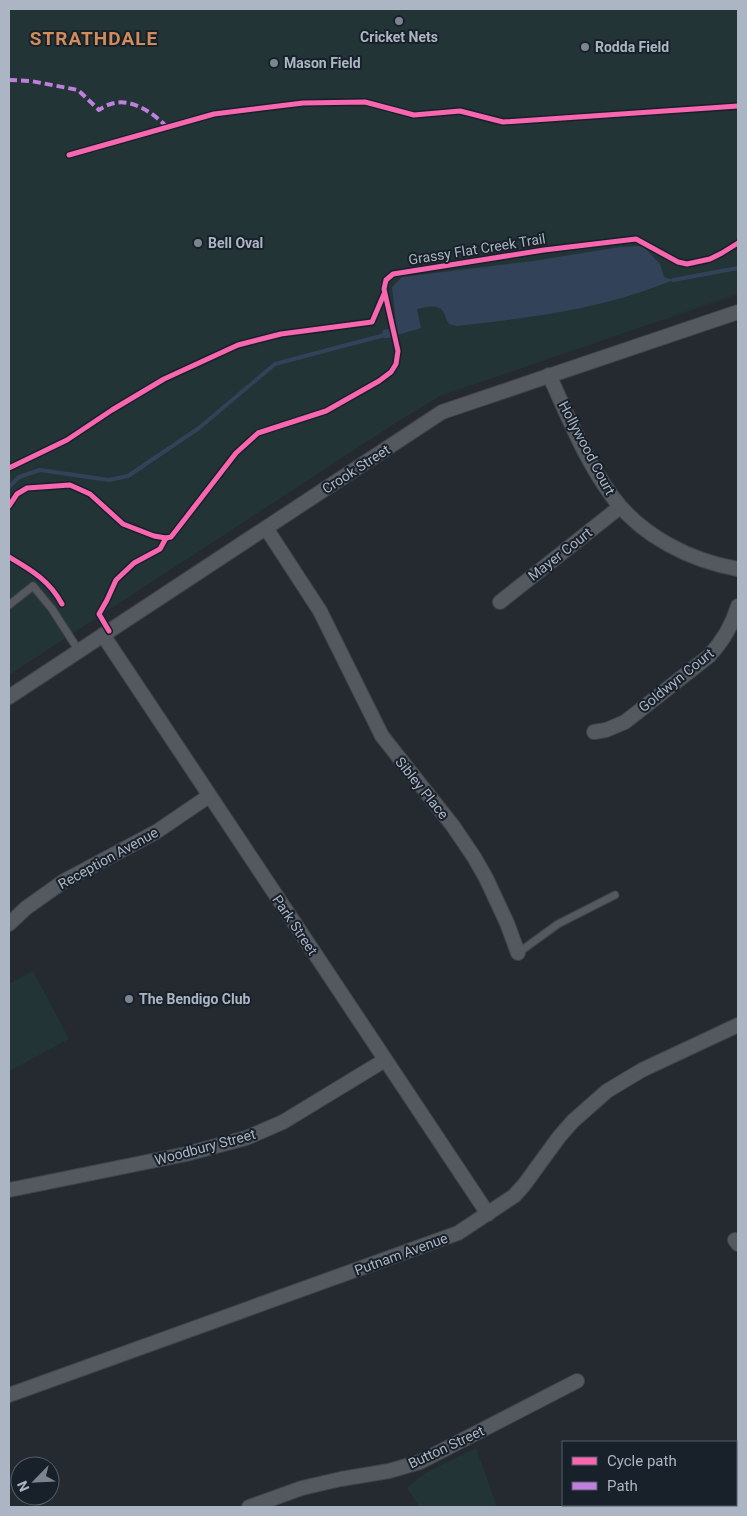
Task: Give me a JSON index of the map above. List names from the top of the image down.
{
  "streets": {
    "street": [
      "Hollywood Court",
      "Crook Street",
      "Mayer Court",
      "Goldwyn Court",
      "Sibley Place",
      "Reception Avenue",
      "Park Street",
      "Woodbury Street",
      "Putnam Avenue",
      "Button Street"
    ],
    "cycle path": ["Grassy Flat Creek Trail"]
  },
  "crossings": [
    ["Hollywood Court", "Crook Street"],
    ["Hollywood Court", "Mayer Court"],
    ["Crook Street", "Sibley Place"],
    ["Crook Street", "Park Street"],
    ["Reception Avenue", "Park Street"],
    ["Park Street", "Woodbury Street"],
    ["Park Street", "Putnam Avenue"]
  ],
  "districts": ["STRATHDALE"],
  "places": [
    "Cricket Nets",
    "Rodda Field",
    "Mason Field",
    "Bell Oval",
    "The Bendigo Club"
  ],
  "legend": ["Cycle path", "Path"],
  "north": "bottom left"
}
